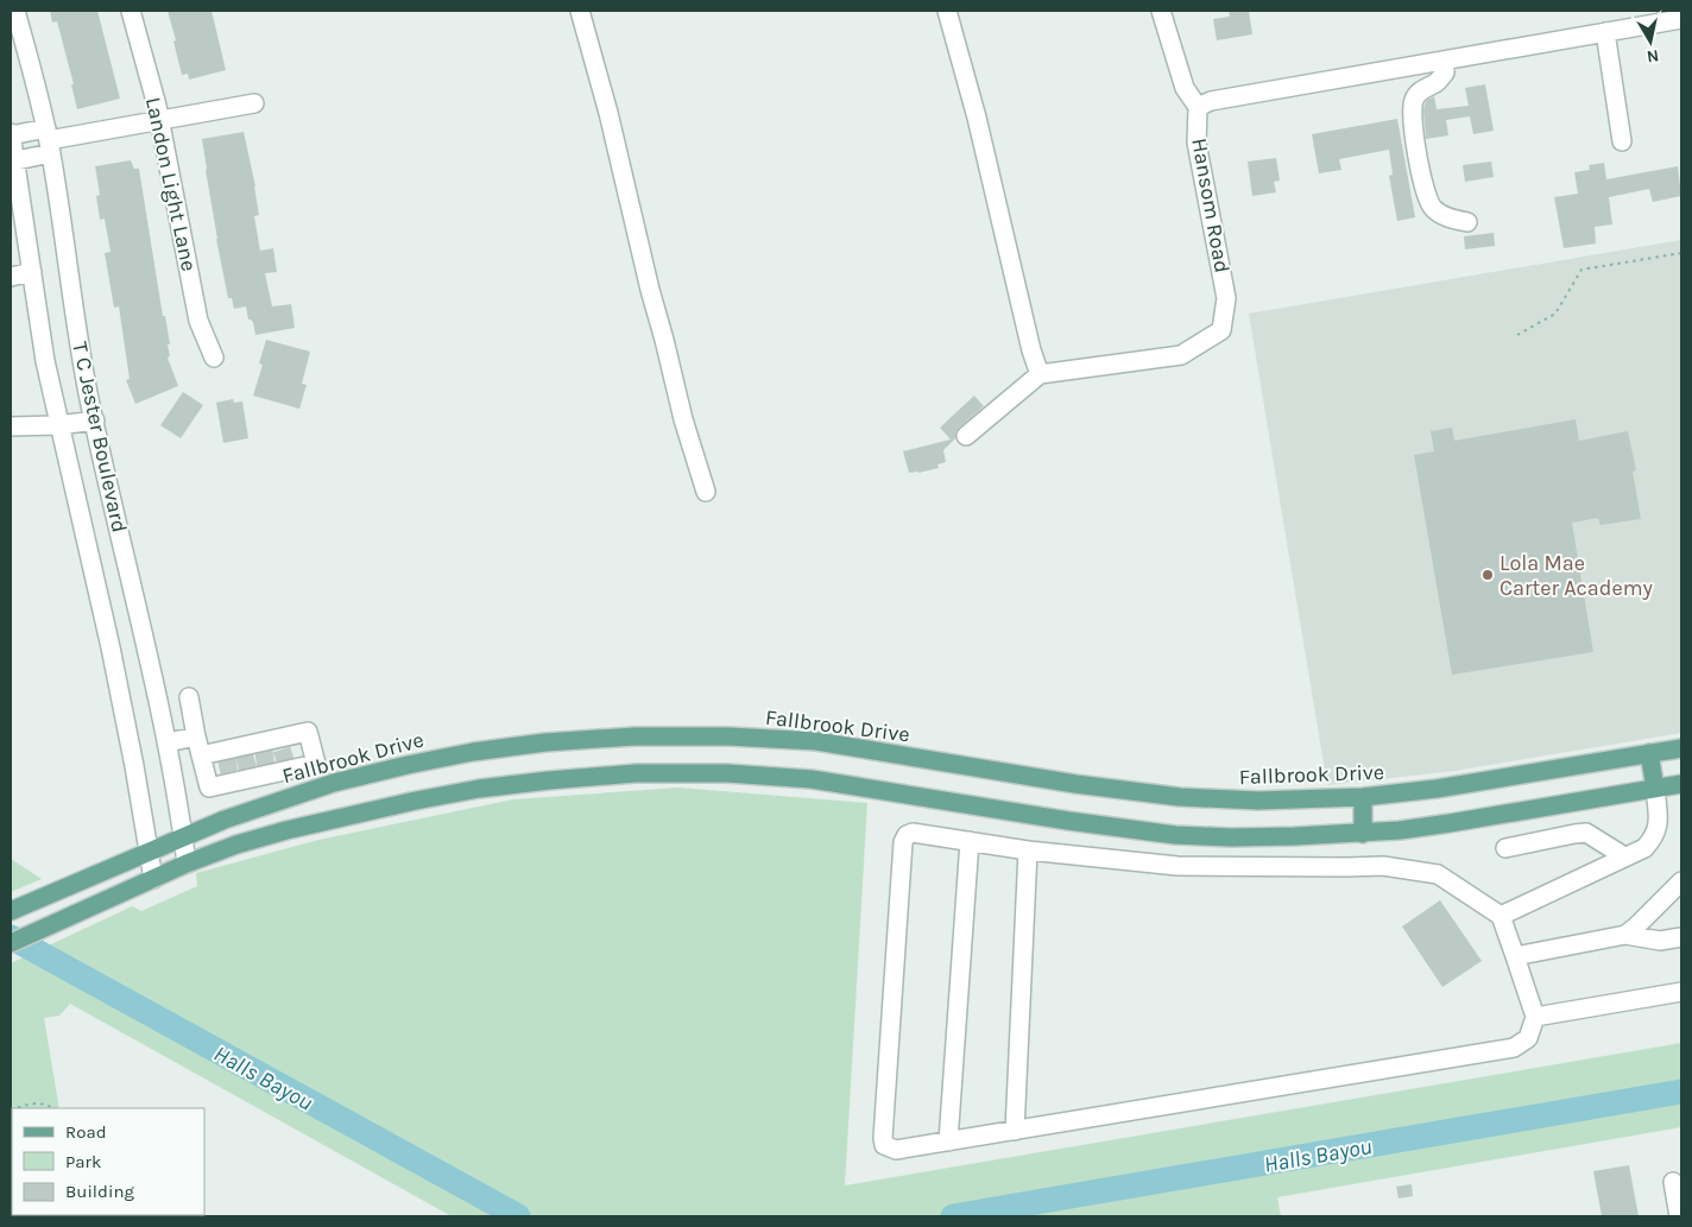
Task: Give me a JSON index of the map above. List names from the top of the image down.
{
  "streets": {
    "main road": ["Fallbrook Drive"],
    "street": ["Landon Light Lane", "Hansom Road", "T C Jester Boulevard"]
  },
  "crossings": [
    ["T C Jester Boulevard", "Fallbrook Drive"]
  ],
  "water": ["Halls Bayou"],
  "places": ["Lola Mae Carter Academy"],
  "legend": ["Road", "Park", "Building"],
  "north": "bottom"
}
